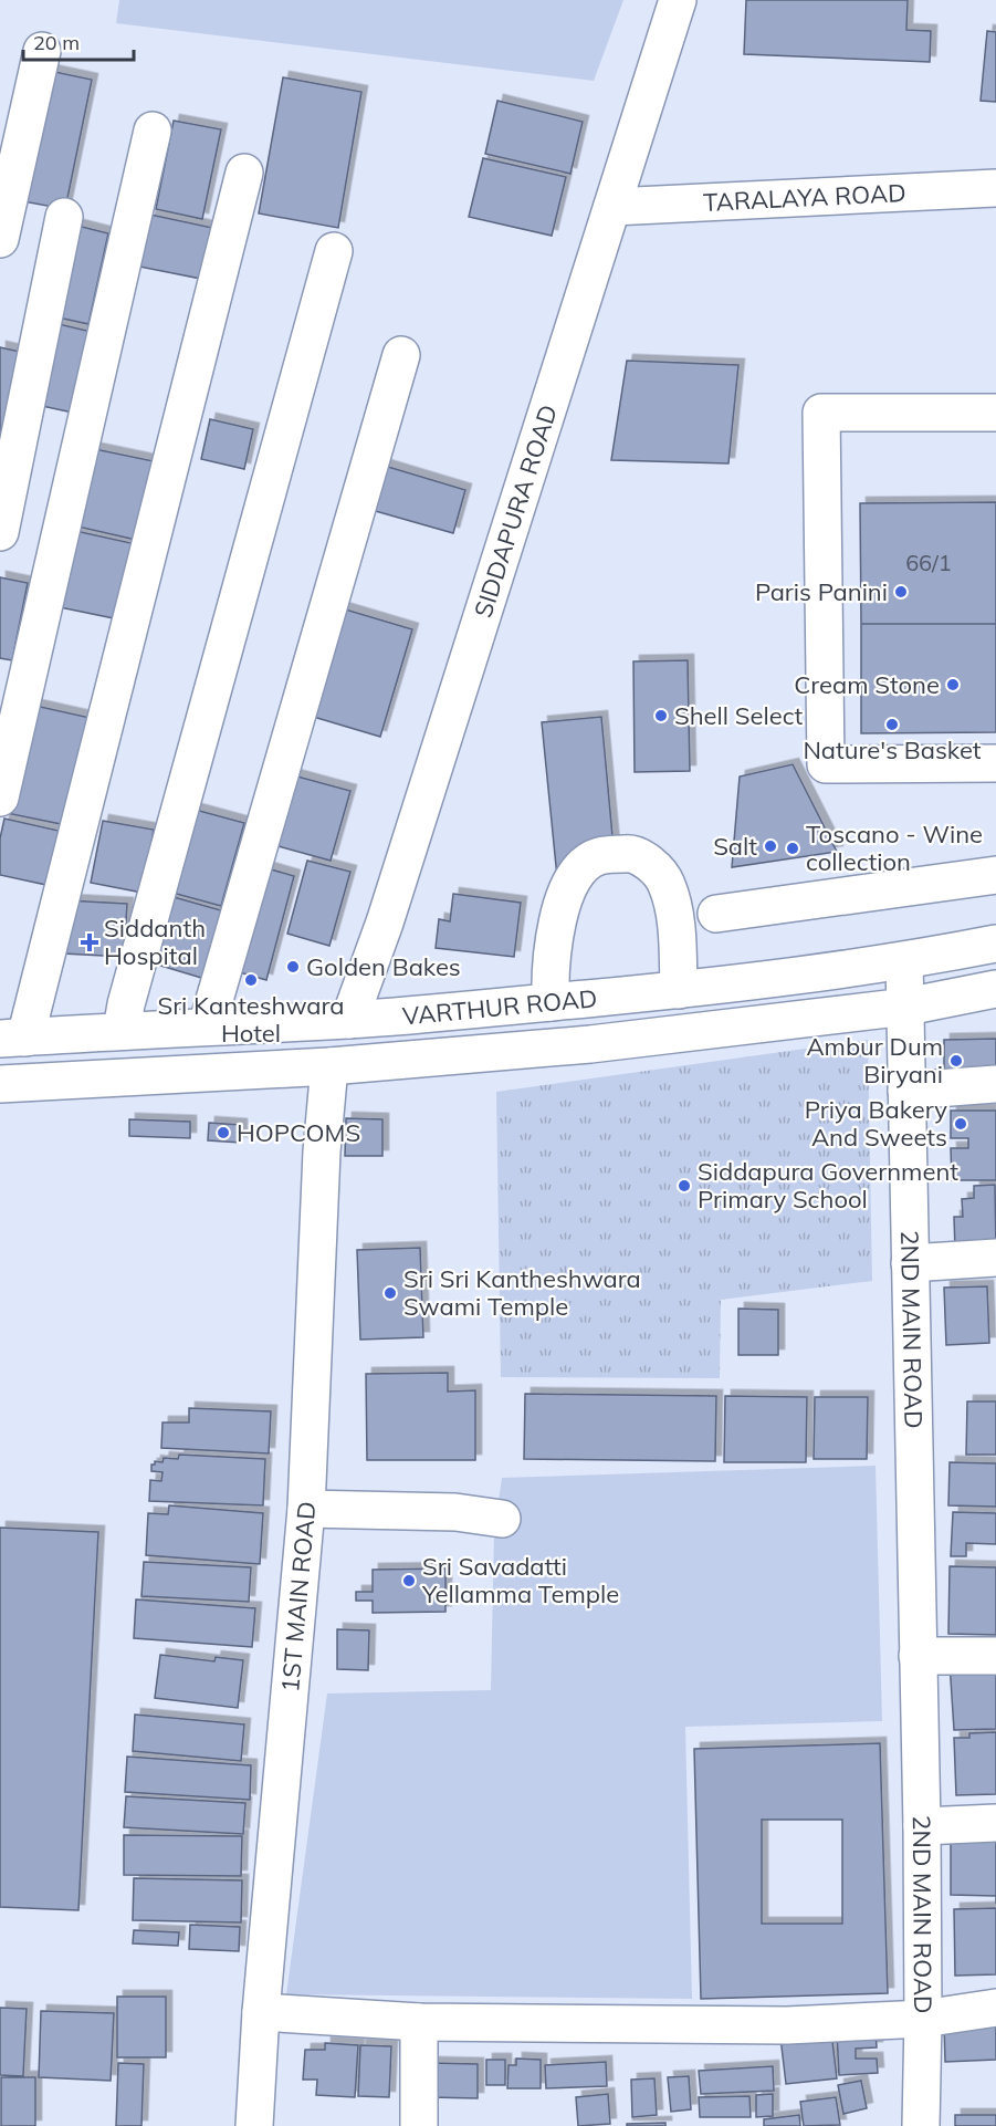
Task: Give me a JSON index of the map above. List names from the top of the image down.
{
  "streets": {
    "street": [
      "TARALAYA ROAD",
      "SIDDAPURA ROAD",
      "VARTHUR ROAD",
      "2ND MAIN ROAD",
      "1ST MAIN ROAD"
    ]
  },
  "crossings": [
    ["TARALAYA ROAD", "SIDDAPURA ROAD"],
    ["SIDDAPURA ROAD", "VARTHUR ROAD"],
    ["VARTHUR ROAD", "2ND MAIN ROAD"],
    ["VARTHUR ROAD", "1ST MAIN ROAD"]
  ],
  "places": {
    "other": [
      "Paris Panini",
      "Cream Stone",
      "Shell Select",
      "Nature's Basket",
      "Salt",
      "Toscano - Wine collection",
      "Golden Bakes",
      "Sri Kanteshwara Hotel",
      "Ambur Dum Biryani",
      "Priya Bakery And Sweets",
      "HOPCOMS",
      "Siddapura Government Primary School",
      "Sri Sri Kantheshwara Swami Temple",
      "Sri Savadatti Yellamma Temple"
    ],
    "health": ["Siddanth Hospital"]
  },
  "house_numbers": ["66/1"],
  "scale_bar": "20 m"
}
